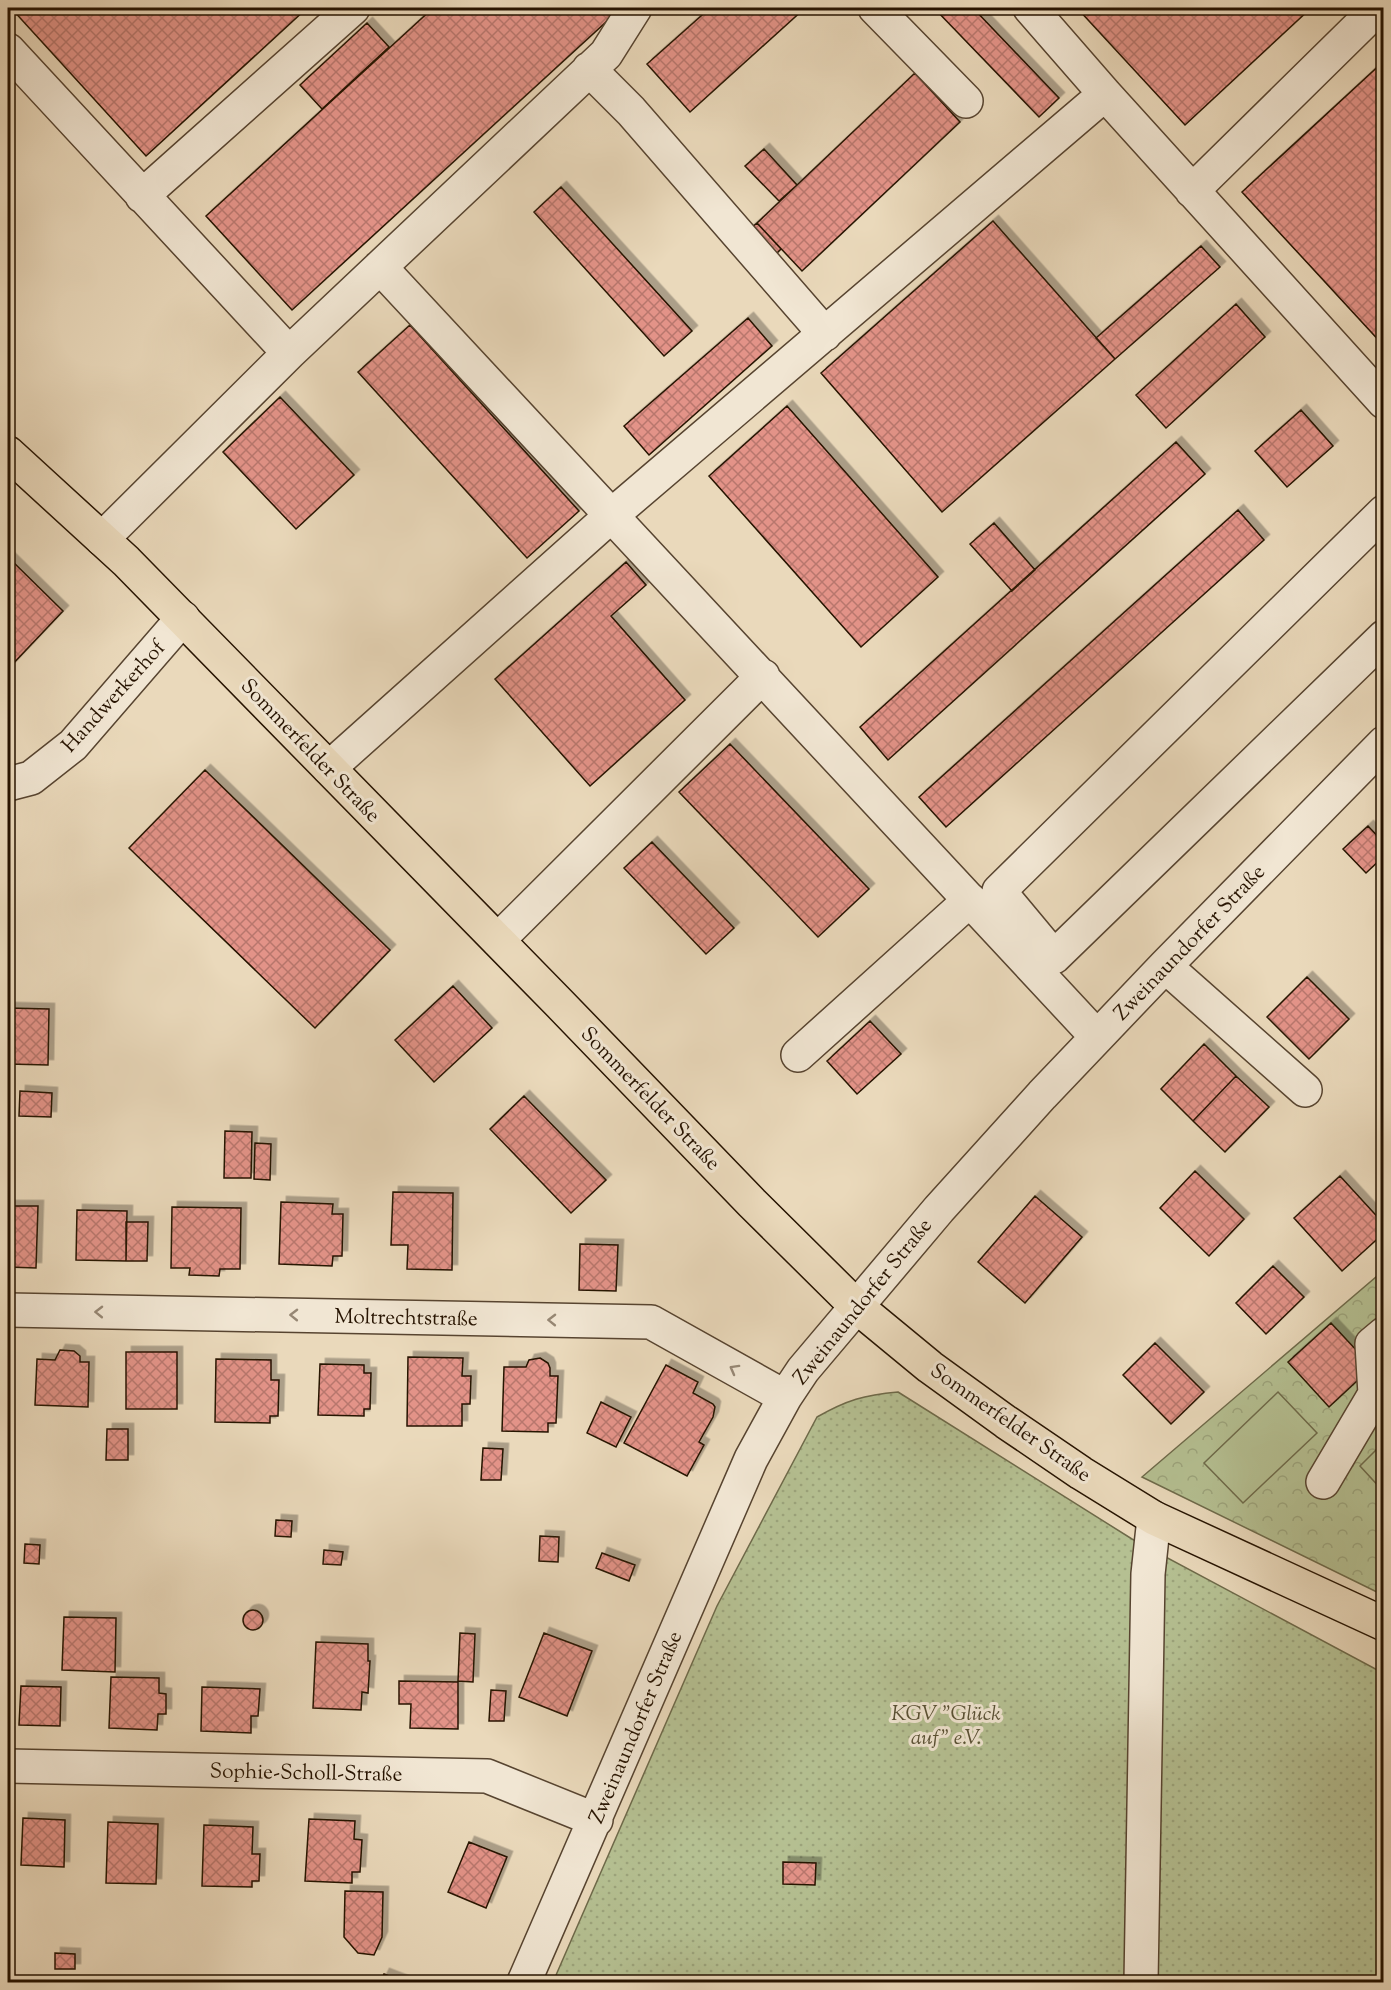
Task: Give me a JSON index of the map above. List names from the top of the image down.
{
  "streets": {
    "main road": ["Sommerfelder Straße"],
    "street": [
      "Handwerkerhof",
      "Zweinaundorfer Straße",
      "Moltrechtstraße",
      "Sophie-Scholl-Straße"
    ]
  },
  "crossings": [
    ["Handwerkerhof", "Sommerfelder Straße"],
    ["Sommerfelder Straße", "Zweinaundorfer Straße"],
    ["Zweinaundorfer Straße", "Moltrechtstraße"],
    ["Zweinaundorfer Straße", "Sophie-Scholl-Straße"]
  ],
  "one_way": ["Moltrechtstraße"],
  "parks": ["KGV \"Glück auf\" e.V."]
}
